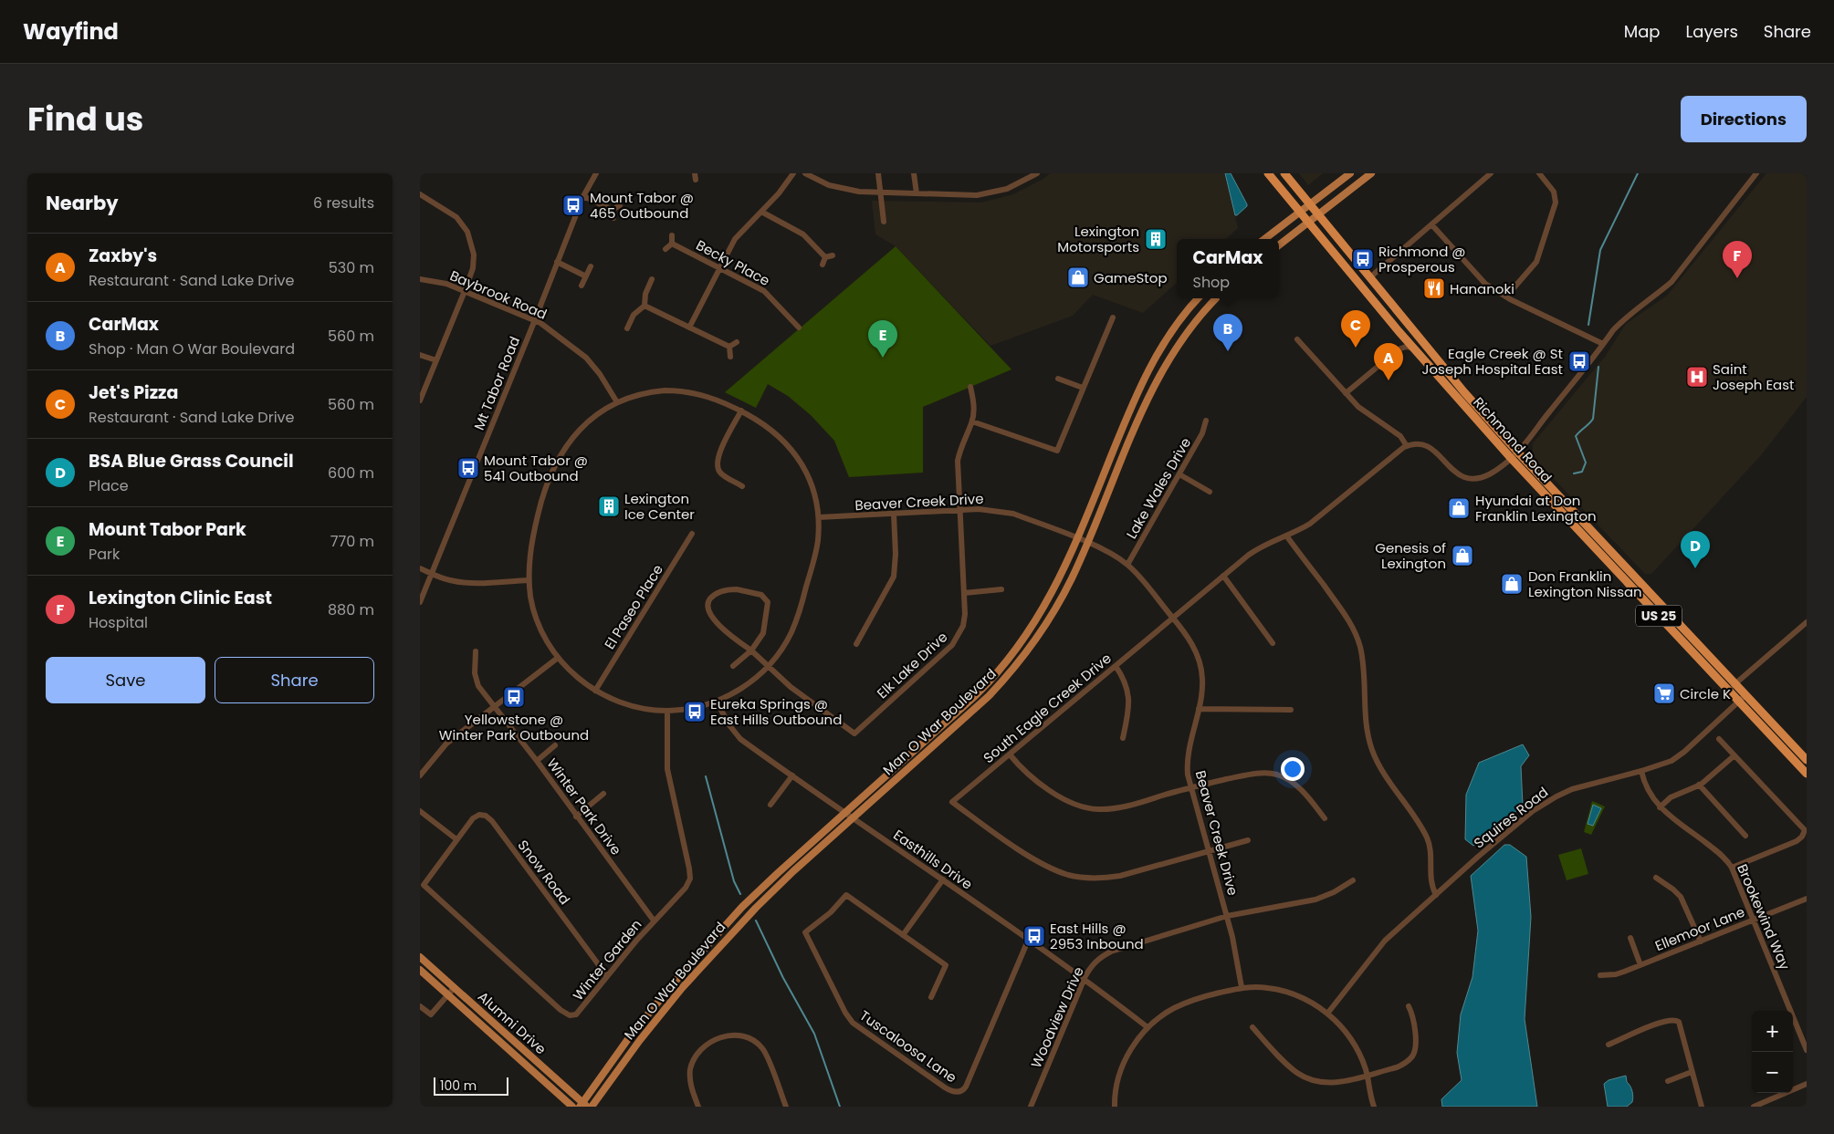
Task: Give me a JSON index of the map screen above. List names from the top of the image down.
{
  "streets": {
    "highway": ["Richmond Road", "US 25"],
    "main road": ["Man O War Boulevard", "Alumni Drive"],
    "street": [
      "Becky Place",
      "Baybrook Road",
      "Mt Tabor Road",
      "Lake Wales Drive",
      "Beaver Creek Drive",
      "El Paseo Place",
      "Elk Lake Drive",
      "South Eagle Creek Drive",
      "Winter Park Drive",
      "Squires Road",
      "Easthills Drive",
      "Snow Road",
      "Brookewind Way",
      "Ellemoor Lane",
      "Winter Garden",
      "Woodview Drive",
      "Tuscaloosa Lane"
    ]
  },
  "crossings": [
    ["Baybrook Road", "Mt Tabor Road"],
    ["Richmond Road", "South Eagle Creek Drive"],
    ["Richmond Road", "Squires Road"],
    ["Lake Wales Drive", "Beaver Creek Drive"],
    ["Beaver Creek Drive", "Elk Lake Drive"],
    ["Beaver Creek Drive", "South Eagle Creek Drive"],
    ["Beaver Creek Drive", "Man O War Boulevard"],
    ["Beaver Creek Drive", "Woodview Drive"],
    ["Man O War Boulevard", "Easthills Drive"],
    ["Man O War Boulevard", "Alumni Drive"],
    ["Winter Park Drive", "Winter Garden"],
    ["Squires Road", "Brookewind Way"],
    ["Easthills Drive", "Woodview Drive"],
    ["Easthills Drive", "Tuscaloosa Lane"],
    ["Snow Road", "Winter Garden"],
    ["Brookewind Way", "Ellemoor Lane"]
  ],
  "places": {
    "bus stop": [
      "Mount Tabor @ 465 Outbound",
      "Richmond @ Prosperous",
      "Eagle Creek @ St Joseph Hospital East",
      "Mount Tabor @ 541 Outbound",
      "Yellowstone @ Winter Park Outbound",
      "Eureka Springs @ East Hills Outbound",
      "East Hills @ 2953 Inbound"
    ],
    "building": ["Lexington Motorsports", "Lexington Ice Center"],
    "shop": [
      "GameStop",
      "Hyundai at Don Franklin Lexington",
      "Genesis of Lexington",
      "Don Franklin Lexington Nissan"
    ],
    "restaurant": ["Hananoki"],
    "hospital": ["Saint Joseph East"],
    "supermarket": ["Circle K"]
  },
  "scale_bar": "100 m",
  "page": {
    "header": "Wayfind",
    "nav": ["Map", "Layers", "Share"],
    "title": "Find us",
    "buttons": [
      "Directions",
      ["Save", "Share"]
    ],
    "heading": ["Nearby", "6 results"],
    "list": [
      {
        "mark": "A",
        "name": "Zaxby's",
        "note": "Restaurant · Sand Lake Drive",
        "value": "530 m"
      },
      {
        "mark": "B",
        "name": "CarMax",
        "note": "Shop · Man O War Boulevard",
        "value": "560 m"
      },
      {
        "mark": "C",
        "name": "Jet's Pizza",
        "note": "Restaurant · Sand Lake Drive",
        "value": "560 m"
      },
      {
        "mark": "D",
        "name": "BSA Blue Grass Council",
        "note": "Place",
        "value": "600 m"
      },
      {
        "mark": "E",
        "name": "Mount Tabor Park",
        "note": "Park",
        "value": "770 m"
      },
      {
        "mark": "F",
        "name": "Lexington Clinic East",
        "note": "Hospital",
        "value": "880 m"
      }
    ],
    "popup": ["CarMax", "Shop"],
    "pins": [
      "F",
      "C",
      "B",
      "E",
      "A",
      "D"
    ],
    "map_buttons": ["+", "−"],
    "scale": "100 m"
  }
}
